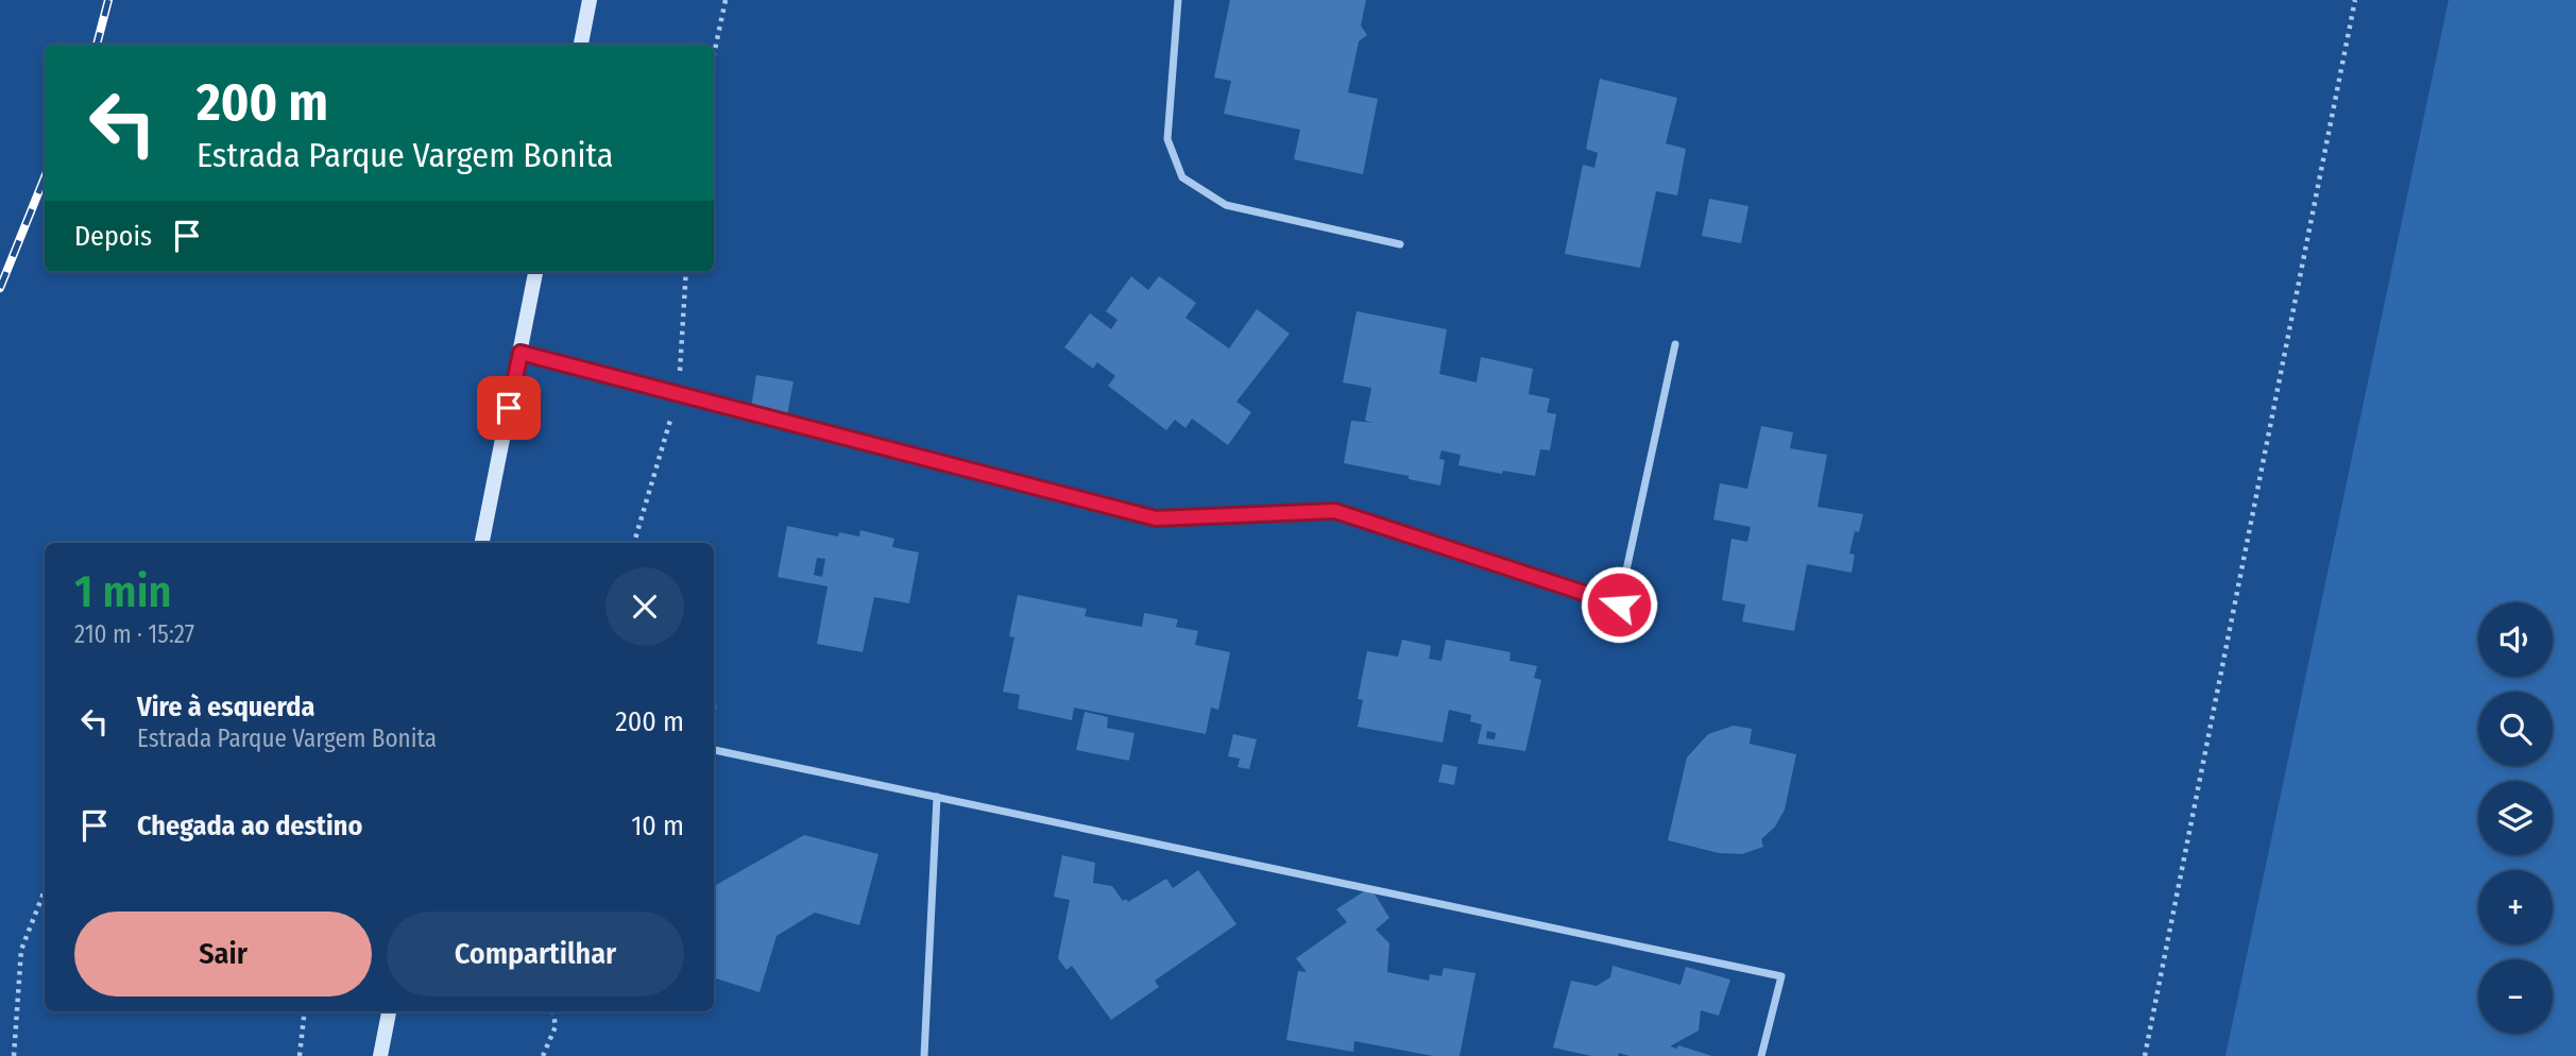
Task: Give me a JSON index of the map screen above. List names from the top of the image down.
{
  "page": {
    "turn": ["200 m", "Estrada Parque Vargem Bonita"],
    "then": "Depois",
    "heading": ["1 min", "210 m · 15:27"],
    "map_buttons": ["+", "−"],
    "list": [
      {
        "name": "Vire à esquerda",
        "note": "Estrada Parque Vargem Bonita",
        "value": "200 m"
      },
      {
        "name": "Chegada ao destino",
        "value": "10 m"
      }
    ],
    "buttons": ["Sair", "Compartilhar"]
  }
}
